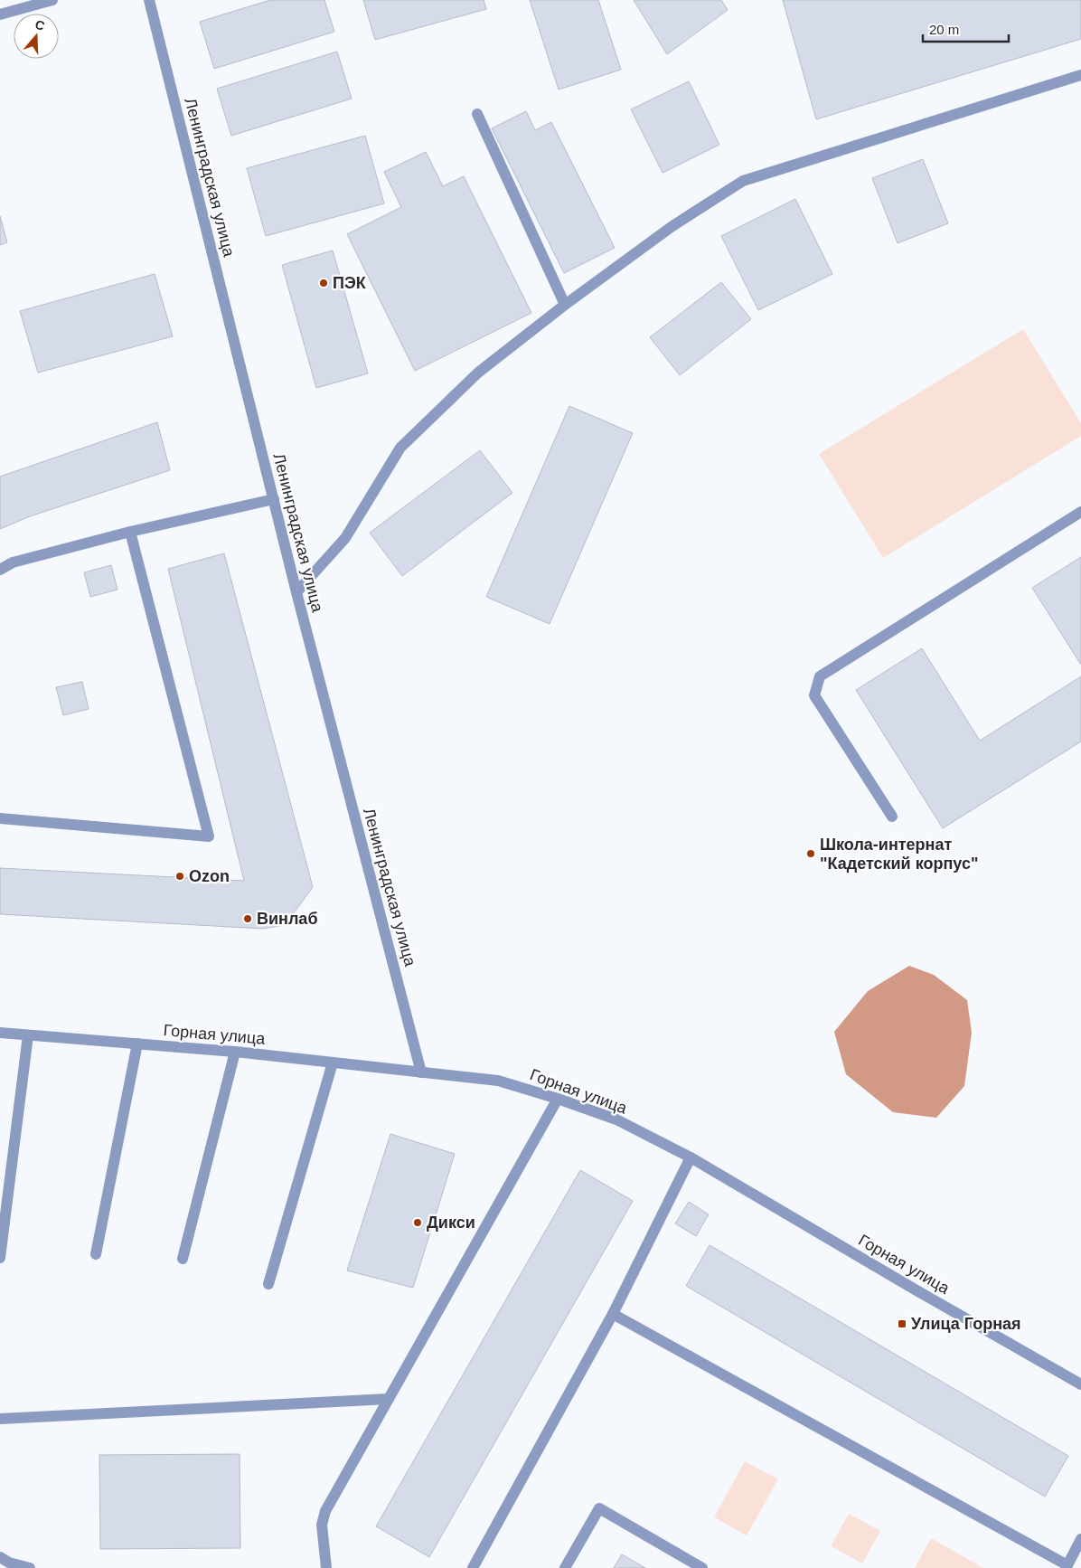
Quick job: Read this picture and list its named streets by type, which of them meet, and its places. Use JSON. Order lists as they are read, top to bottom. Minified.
{"streets":{"street":["Ленинградская улица","Горная улица"]},"crossings":[["Ленинградская улица","Горная улица"]],"places":{"other":["ПЭК","Школа-интернат \"Кадетский корпус\"","Ozon","Винлаб","Дикси"],"transit":["Улица Горная"]},"scale_bar":"20 m","north":"top"}
